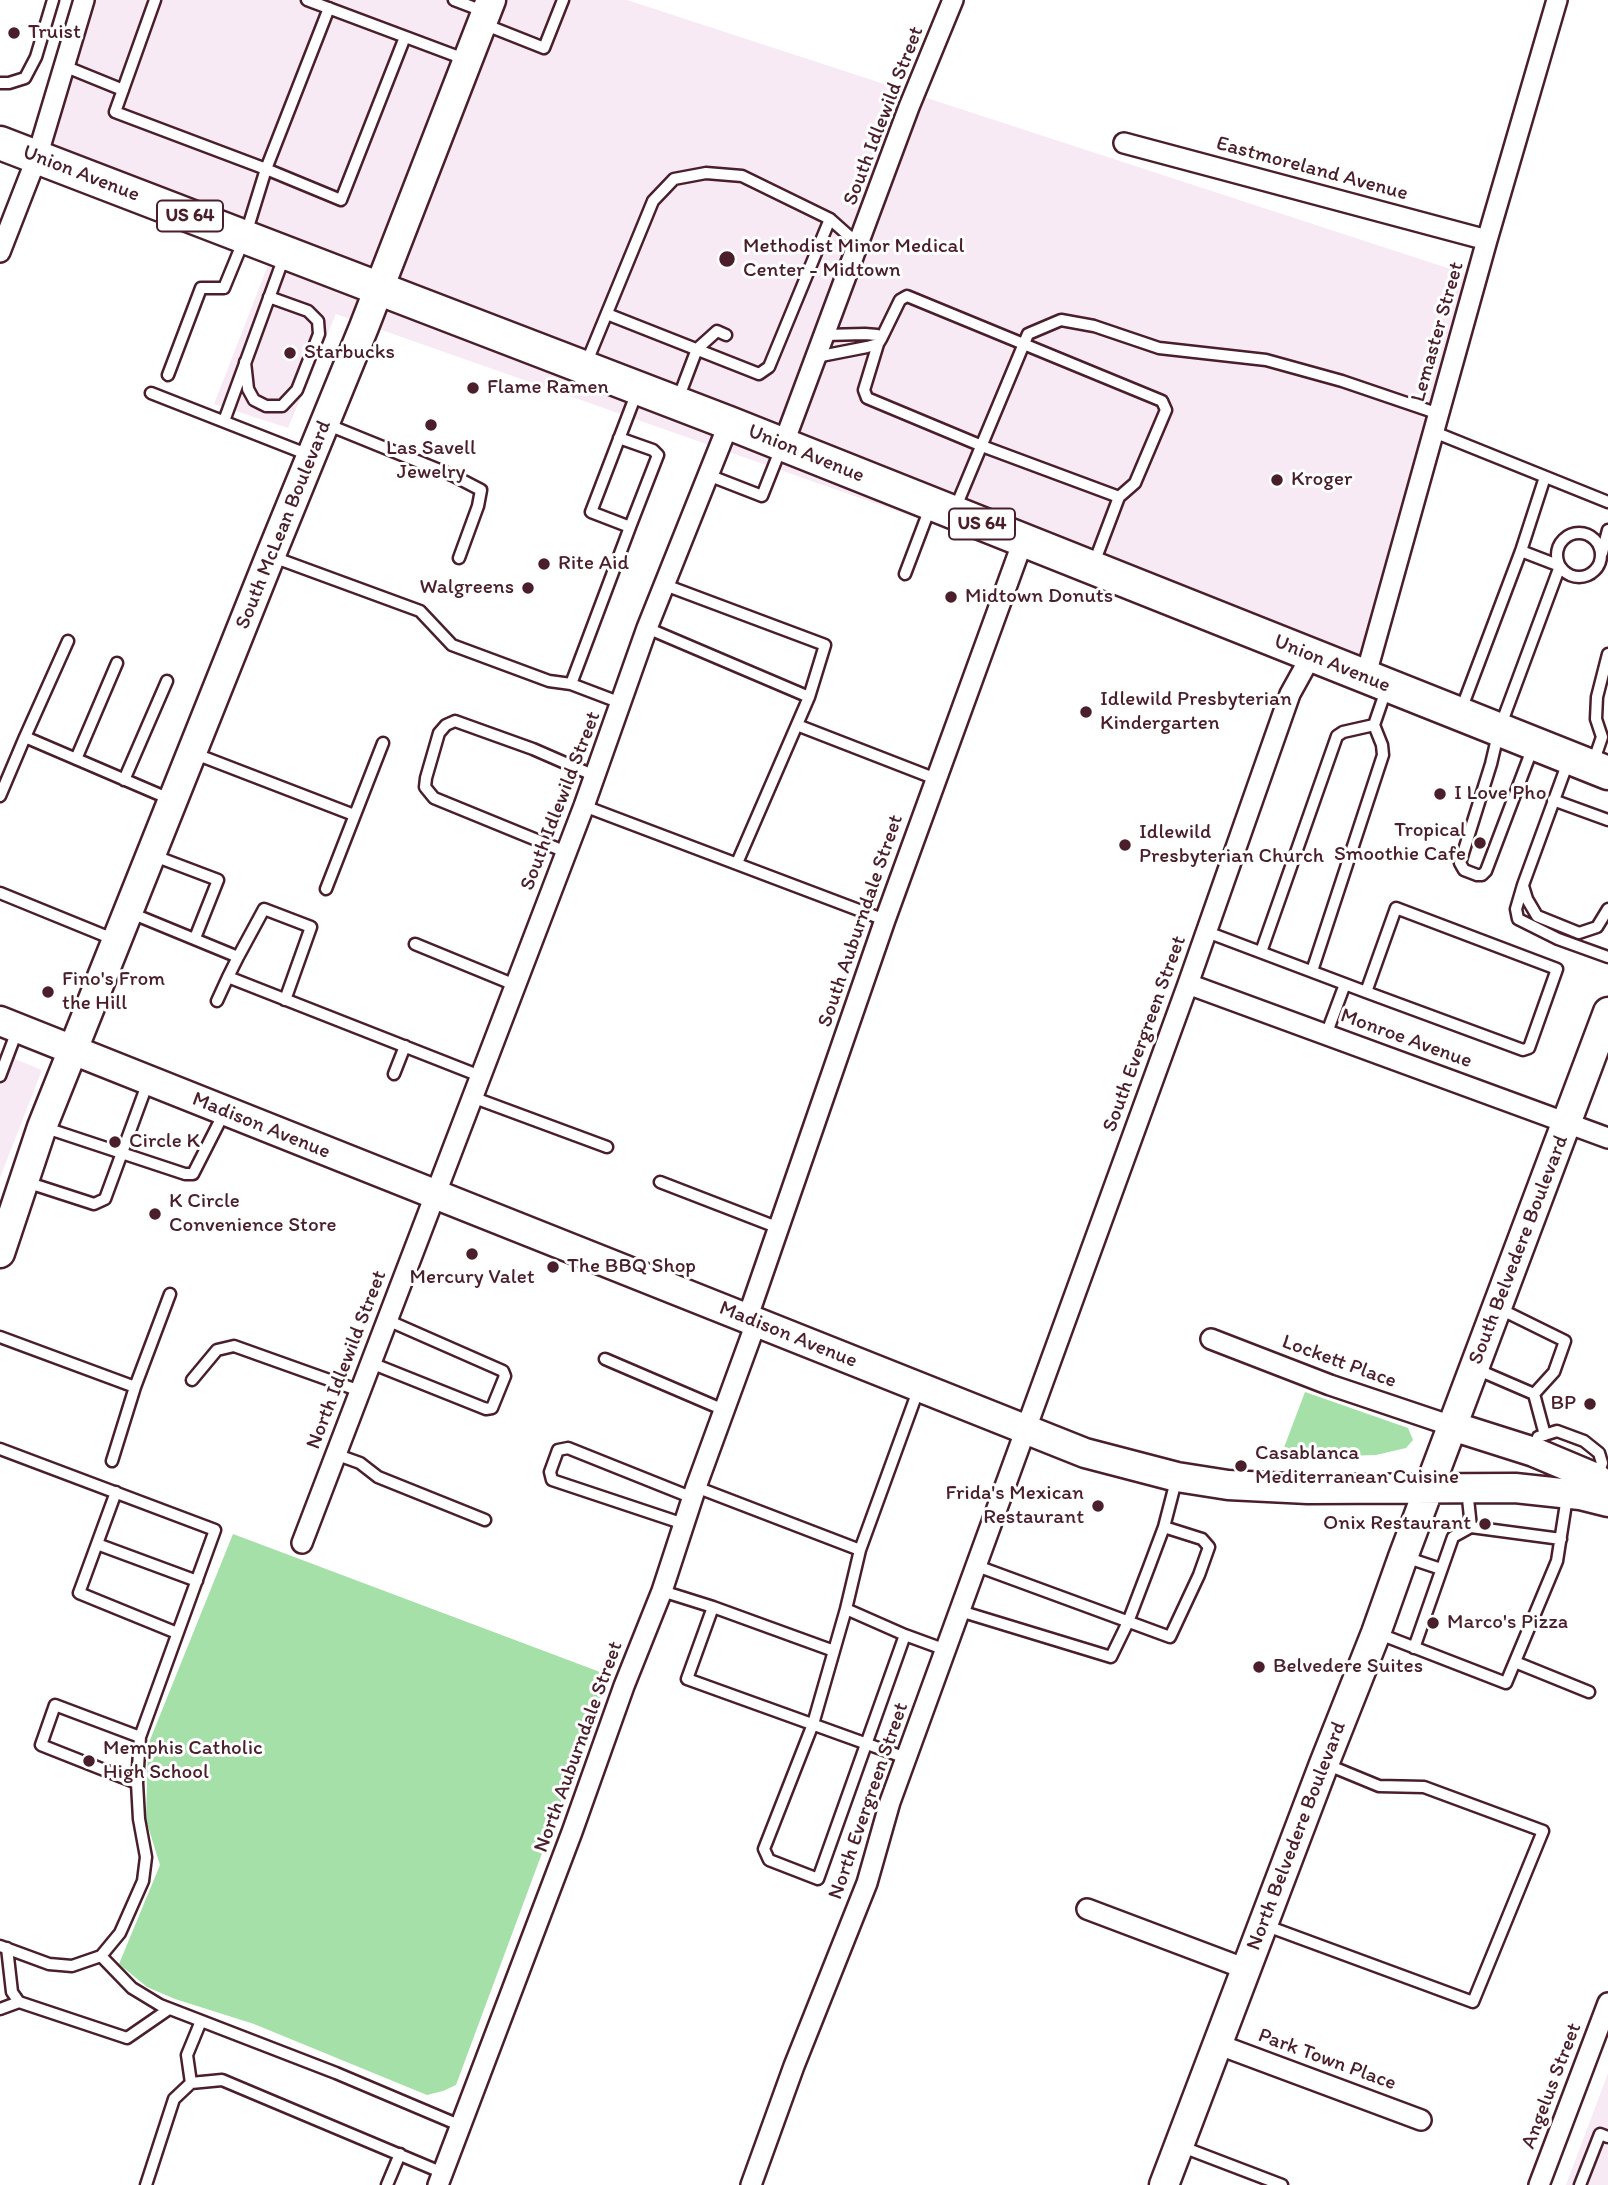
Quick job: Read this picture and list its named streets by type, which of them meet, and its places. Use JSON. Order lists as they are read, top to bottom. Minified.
{"streets":{"main road":["Union Avenue","US 64"],"street":["South Idlewild Street","Eastmoreland Avenue","Lemaster Street","South McLean Boulevard","South Auburndale Street","South Evergreen Street","Monroe Avenue","Madison Avenue","South Belvedere Boulevard","North Idlewild Street","Lockett Place","North Auburndale Street","North Evergreen Street","North Belvedere Boulevard","Park Town Place","Angelus Street"]},"crossings":[["South Idlewild Street","Union Avenue"],["South Idlewild Street","Madison Avenue"],["South Idlewild Street","North Idlewild Street"],["Eastmoreland Avenue","Lemaster Street"],["Union Avenue","Lemaster Street"],["Union Avenue","South McLean Boulevard"],["Union Avenue","South Auburndale Street"],["Union Avenue","South Evergreen Street"],["South McLean Boulevard","Madison Avenue"],["South Auburndale Street","Madison Avenue"],["South Auburndale Street","North Auburndale Street"],["South Evergreen Street","Monroe Avenue"],["South Evergreen Street","Madison Avenue"],["South Evergreen Street","North Evergreen Street"],["Monroe Avenue","South Belvedere Boulevard"],["Madison Avenue","South Belvedere Boulevard"],["Madison Avenue","North Idlewild Street"],["Madison Avenue","North Auburndale Street"],["Madison Avenue","North Evergreen Street"],["Madison Avenue","North Belvedere Boulevard"],["South Belvedere Boulevard","Lockett Place"],["South Belvedere Boulevard","North Belvedere Boulevard"],["North Belvedere Boulevard","Park Town Place"]],"places":["Truist","Methodist Minor Medical Center - Midtown","Starbucks","Flame Ramen","Las Savell Jewelry","Kroger","Rite Aid","Walgreens","Midtown Donuts","Idlewild Presbyterian Kindergarten","I Love Pho","Tropical Smoothie Cafe","Idlewild Presbyterian Church","Fino's From the Hill","Circle K","K Circle Convenience Store","Mercury Valet","The BBQ Shop","BP","Casablanca Mediterranean Cuisine","Frida's Mexican Restaurant","Onix Restaurant","Marco's Pizza","Belvedere Suites","Memphis Catholic High School"]}
